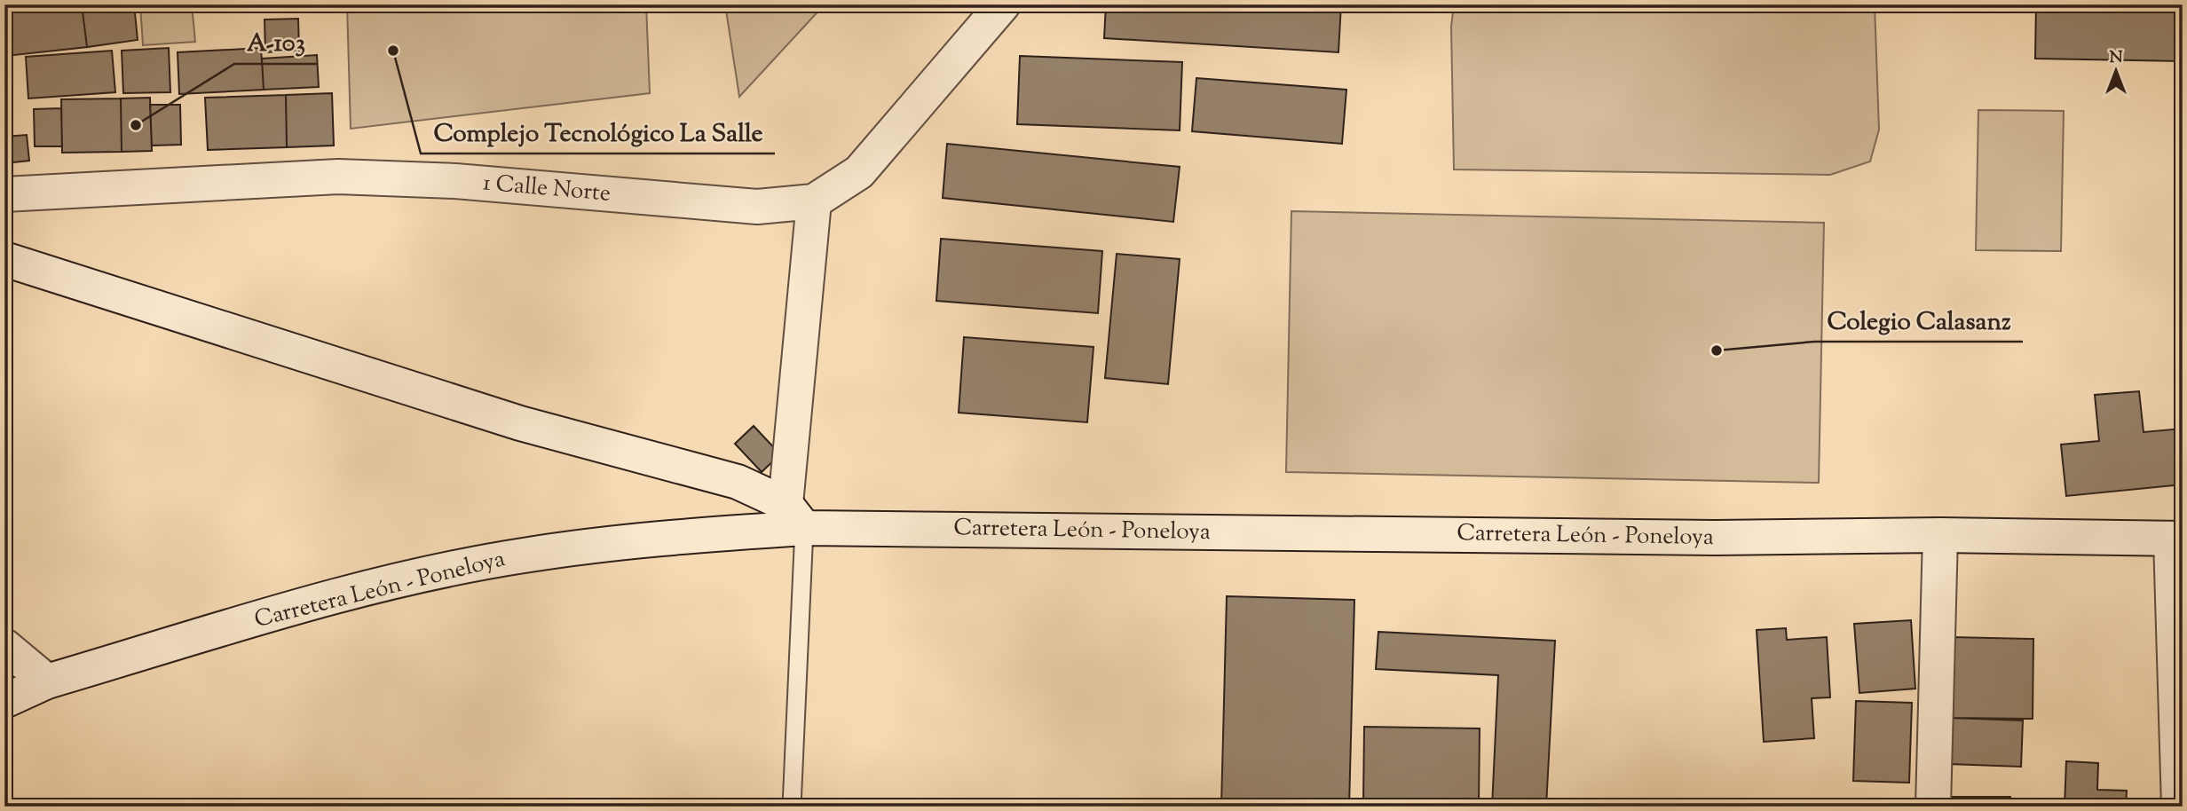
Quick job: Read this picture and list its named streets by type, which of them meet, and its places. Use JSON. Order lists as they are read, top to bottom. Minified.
{"streets":{"street":["1 Calle Norte","Carretera León - Poneloya"]},"places":["Complejo Tecnológico La Salle","A-103","Colegio Calasanz"],"north":"top"}
